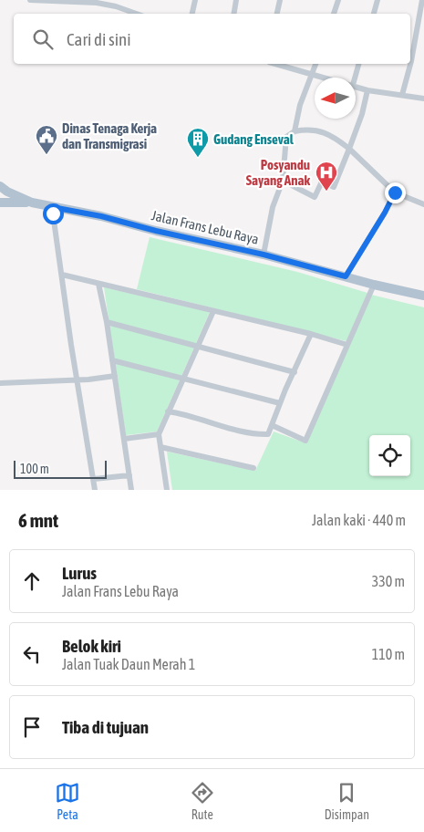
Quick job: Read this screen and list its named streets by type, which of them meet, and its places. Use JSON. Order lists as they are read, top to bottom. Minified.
{"streets":{"main road":["Jalan Frans Lebu Raya"]},"places":{"public building":["Dinas Tenaga Kerja dan Transmigrasi"],"building":["Gudang Enseval"],"hospital":["Posyandu Sayang Anak"]},"scale_bar":"100 m","north":"left","page":{"search":"Cari di sini","scale":"100 m","heading":["6 mnt","Jalan kaki · 440 m"],"list":[["Lurus","Jalan Frans Lebu Raya","330 m"],["Belok kiri","Jalan Tuak Daun Merah 1","110 m"],"Tiba di tujuan"],"nav":["Peta","Rute","Disimpan"]}}
